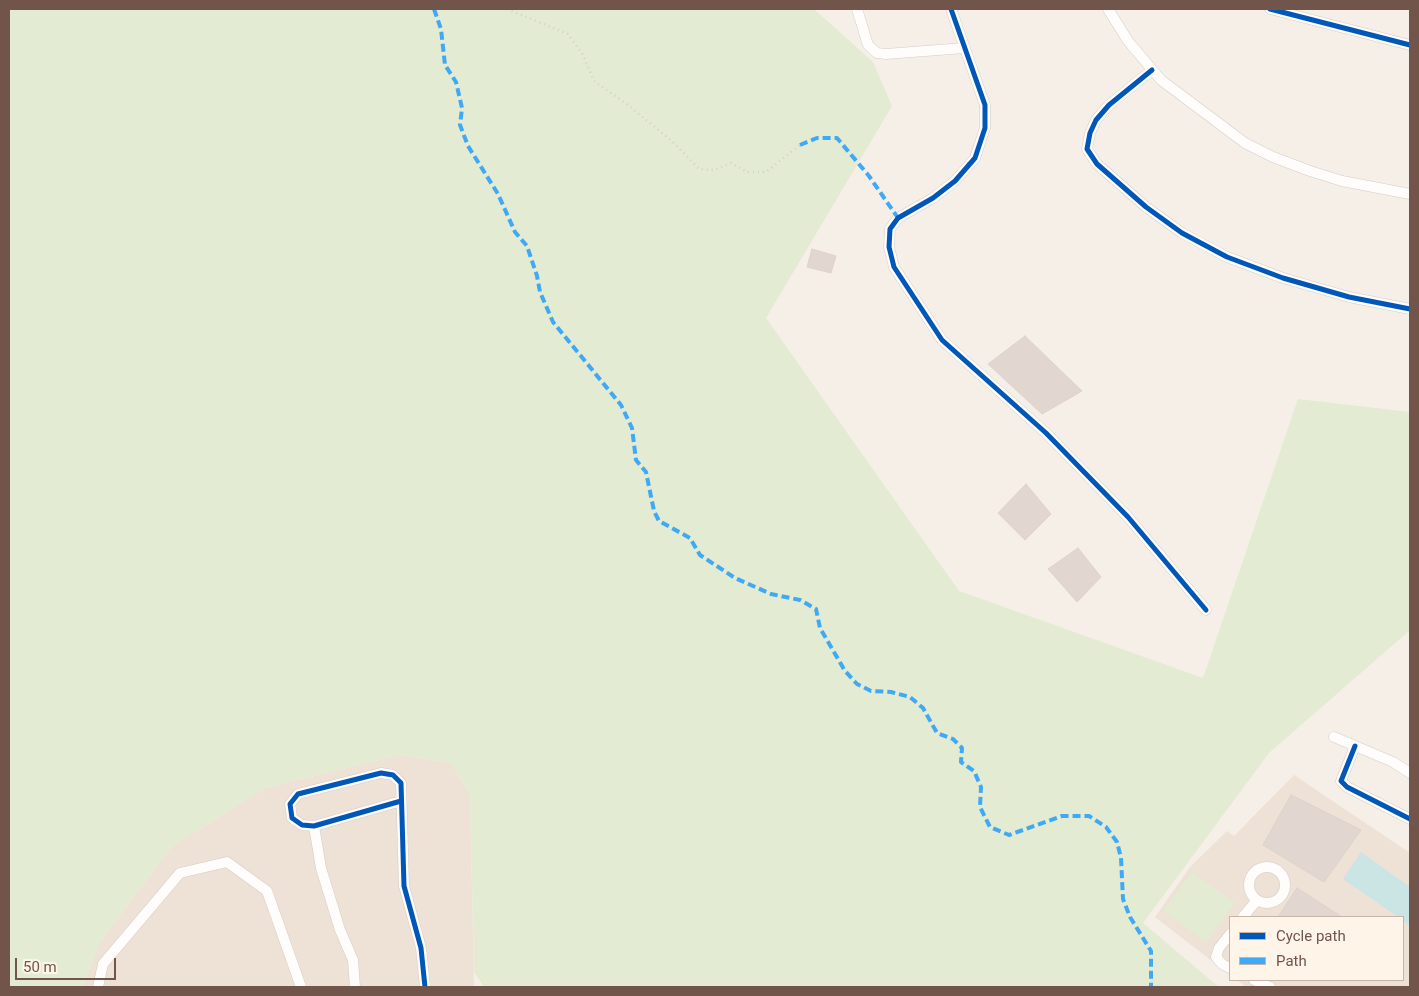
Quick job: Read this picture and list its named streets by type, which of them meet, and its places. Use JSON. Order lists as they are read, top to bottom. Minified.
{"legend":["Cycle path","Path"],"scale_bar":"50 m"}
